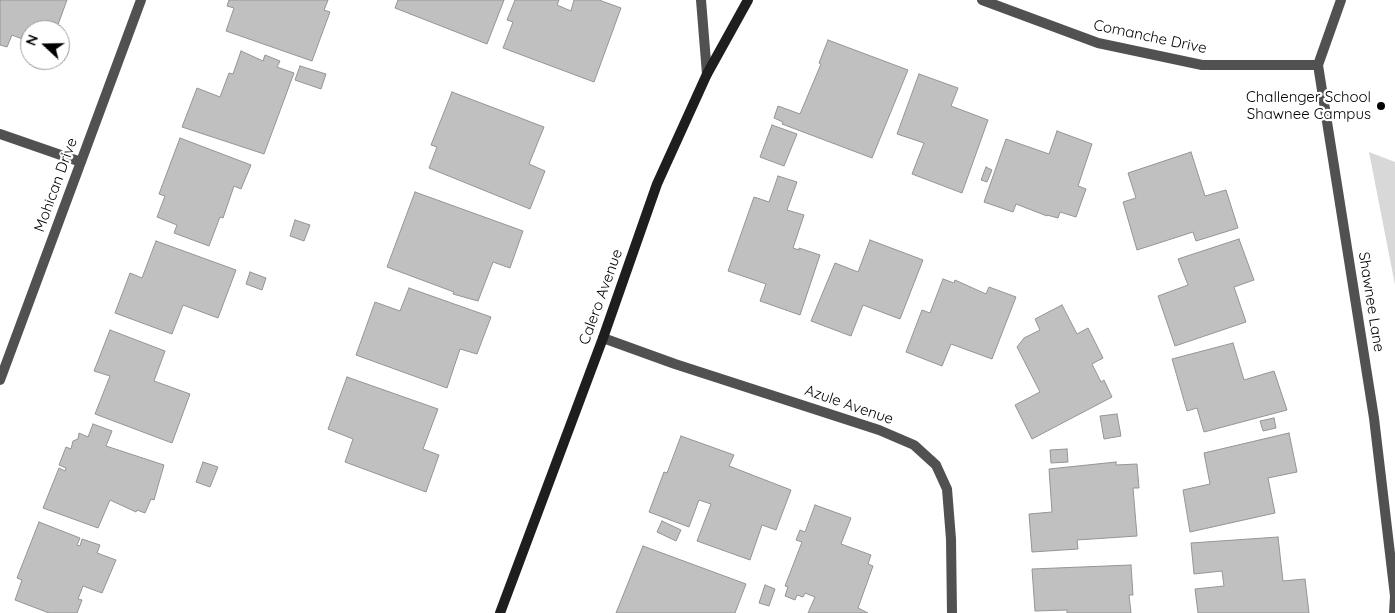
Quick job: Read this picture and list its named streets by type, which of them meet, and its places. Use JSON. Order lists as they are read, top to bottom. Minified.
{"streets":{"street":["Comanche Drive","Mohican Drive","Calero Avenue","Shawnee Lane","Azule Avenue"]},"crossings":[["Comanche Drive","Shawnee Lane"],["Calero Avenue","Azule Avenue"]],"places":["Challenger School Shawnee Campus"],"north":"left"}
